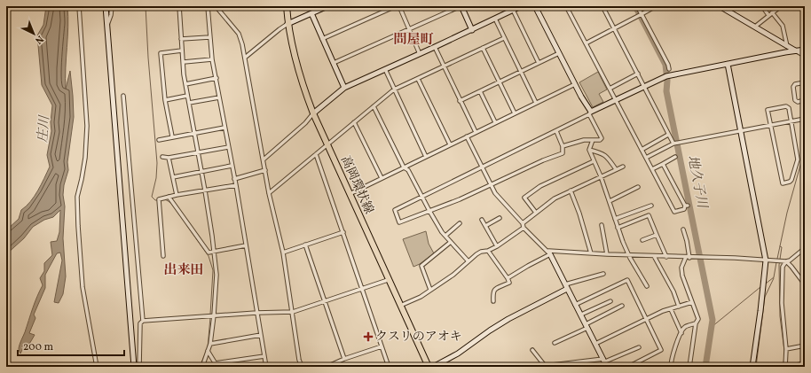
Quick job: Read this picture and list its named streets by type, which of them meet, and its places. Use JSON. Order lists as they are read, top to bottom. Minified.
{"streets":{"main road":["高岡環状線"]},"districts":["問屋町","出来田"],"water":["庄川","地久子川"],"places":{"health":["クスリのアオキ"]},"scale_bar":"200 m","north":"bottom right"}
